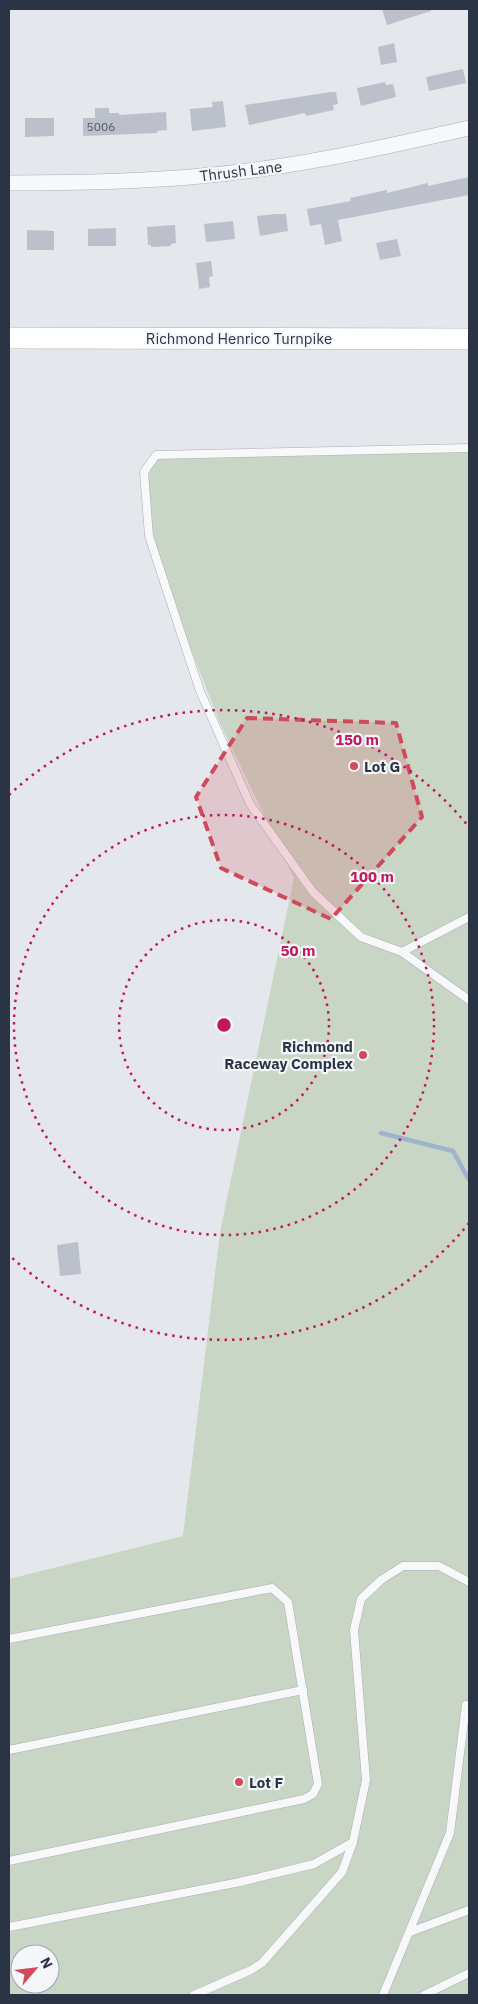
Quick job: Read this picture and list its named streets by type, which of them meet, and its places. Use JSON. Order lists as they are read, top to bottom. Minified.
{"streets":{"main road":["Richmond Henrico Turnpike"],"street":["Thrush Lane"]},"places":["Lot G","Richmond Raceway Complex","Lot F"],"house_numbers":["5006"],"north":"top right","rings":["150 m","100 m","50 m"]}
